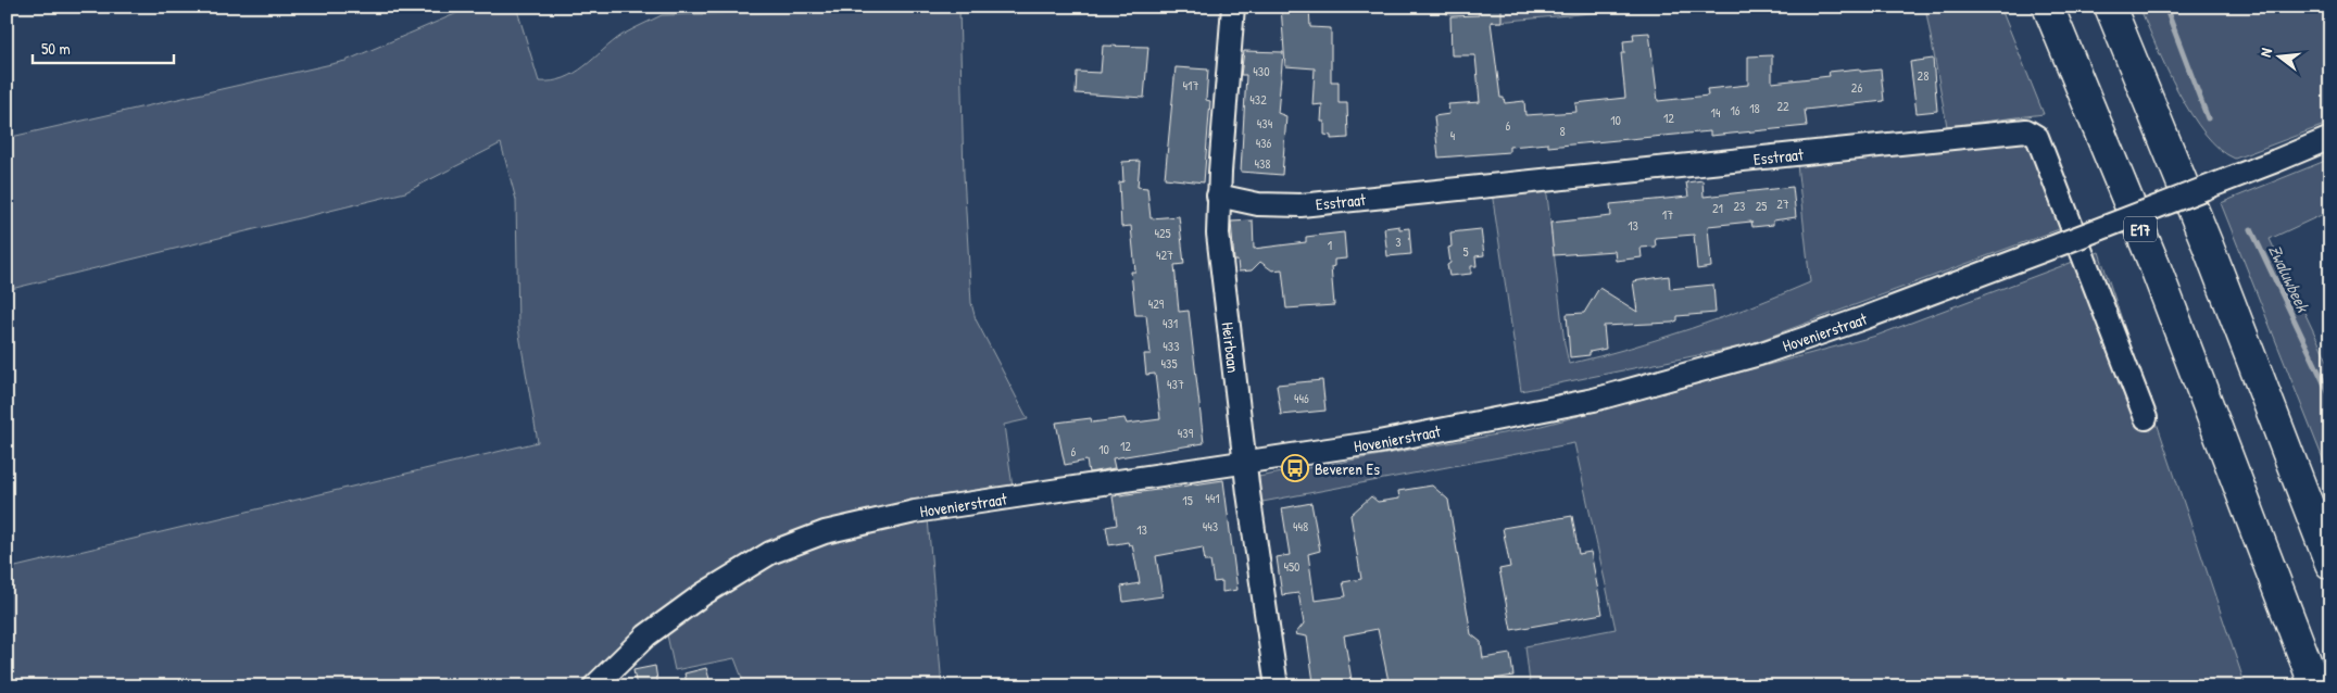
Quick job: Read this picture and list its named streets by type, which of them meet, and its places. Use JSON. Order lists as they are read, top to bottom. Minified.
{"streets":{"highway":["E17"],"street":["Esstraat","Hovenierstraat","Heirbaan"]},"crossings":[["Esstraat","Heirbaan"],["Hovenierstraat","Heirbaan"]],"water":["Zwaluwbeek"],"places":{"bus stop":["Beveren Es"]},"house_numbers":["430","28","417","26","432","22","18","16","14","12","10","434","6","8","4","436","438","27","23","25","21","17","13","425","3","1","5","427","429","431","433","435","437","446","439","12","10","6","441","15","443","448","13","450"],"scale_bar":"50 m","north":"left"}
